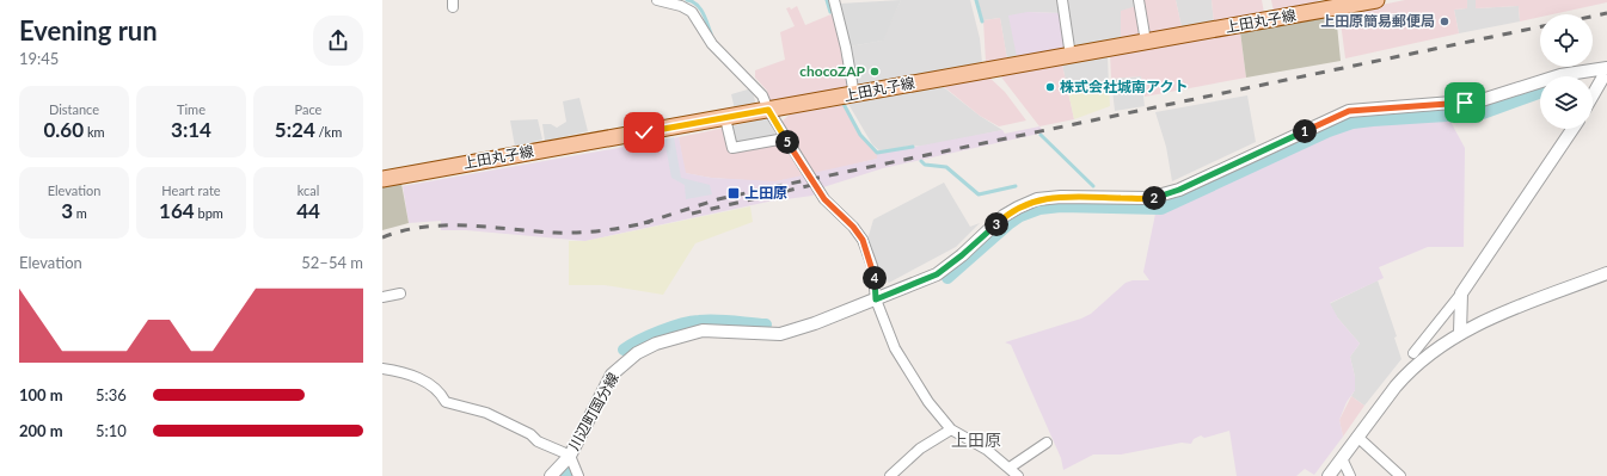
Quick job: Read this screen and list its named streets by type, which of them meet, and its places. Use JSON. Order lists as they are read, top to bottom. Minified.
{"streets":{"main road":["上田丸子線"],"street":["川辺町国分線"]},"districts":["上田原"],"places":{"other":["上田原簡易郵便局","chocoZAP","株式会社城南アクト"],"transit":["上田原"]},"page":{"heading":["Evening run","19:45"],"stats":[["Distance","0.60 km"],["Time","3:14"],["Pace","5:24 /km"],["Elevation","3 m"],["Heart rate","164 bpm"],["kcal","44"]],"pins":["1","5","2","3","4"],"chart":["Elevation","52–54 m"],"list":[{"name":"100 m","note":"5:36"},{"name":"200 m","note":"5:10"}]}}
